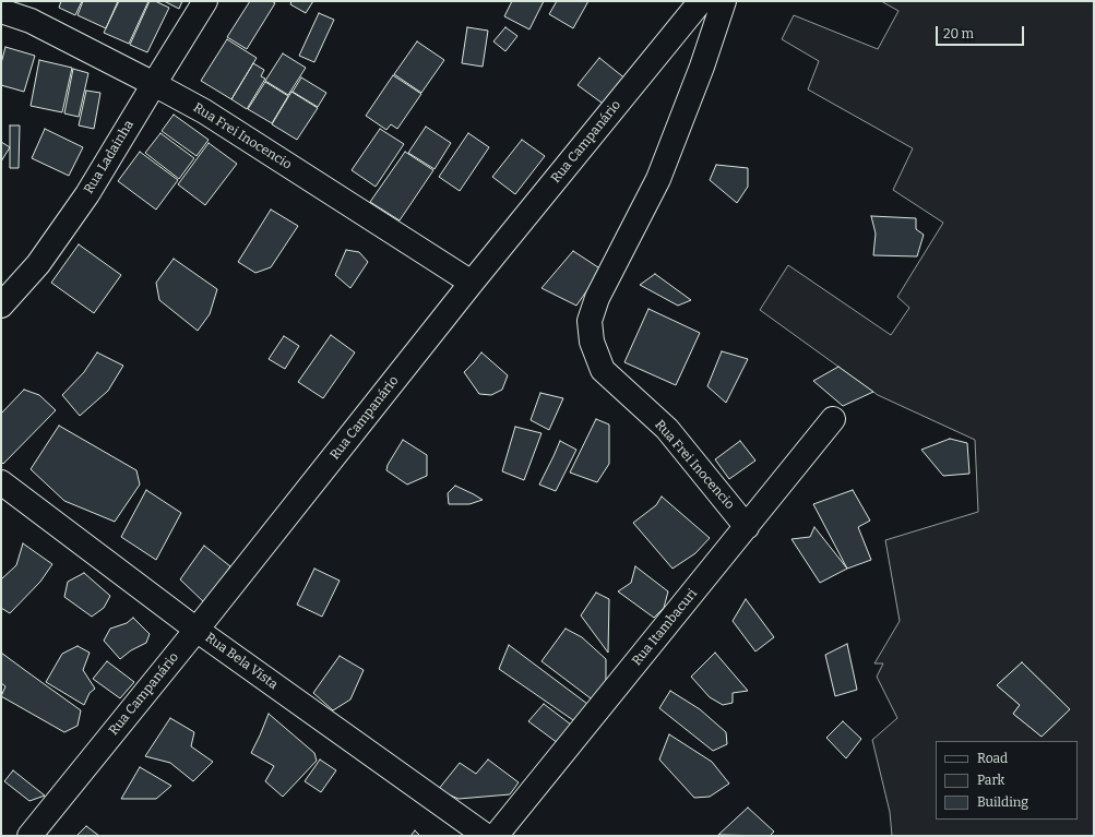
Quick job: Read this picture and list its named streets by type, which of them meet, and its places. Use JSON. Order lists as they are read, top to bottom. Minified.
{"streets":{"street":["Rua Frei Inocencio","Rua Campanário","Rua Ladainha","Rua Itambacuri","Rua Bela Vista"]},"crossings":[["Rua Frei Inocencio","Rua Campanário"],["Rua Frei Inocencio","Rua Ladainha"],["Rua Frei Inocencio","Rua Itambacuri"],["Rua Campanário","Rua Bela Vista"]],"legend":["Road","Park","Building"],"scale_bar":"20 m"}
